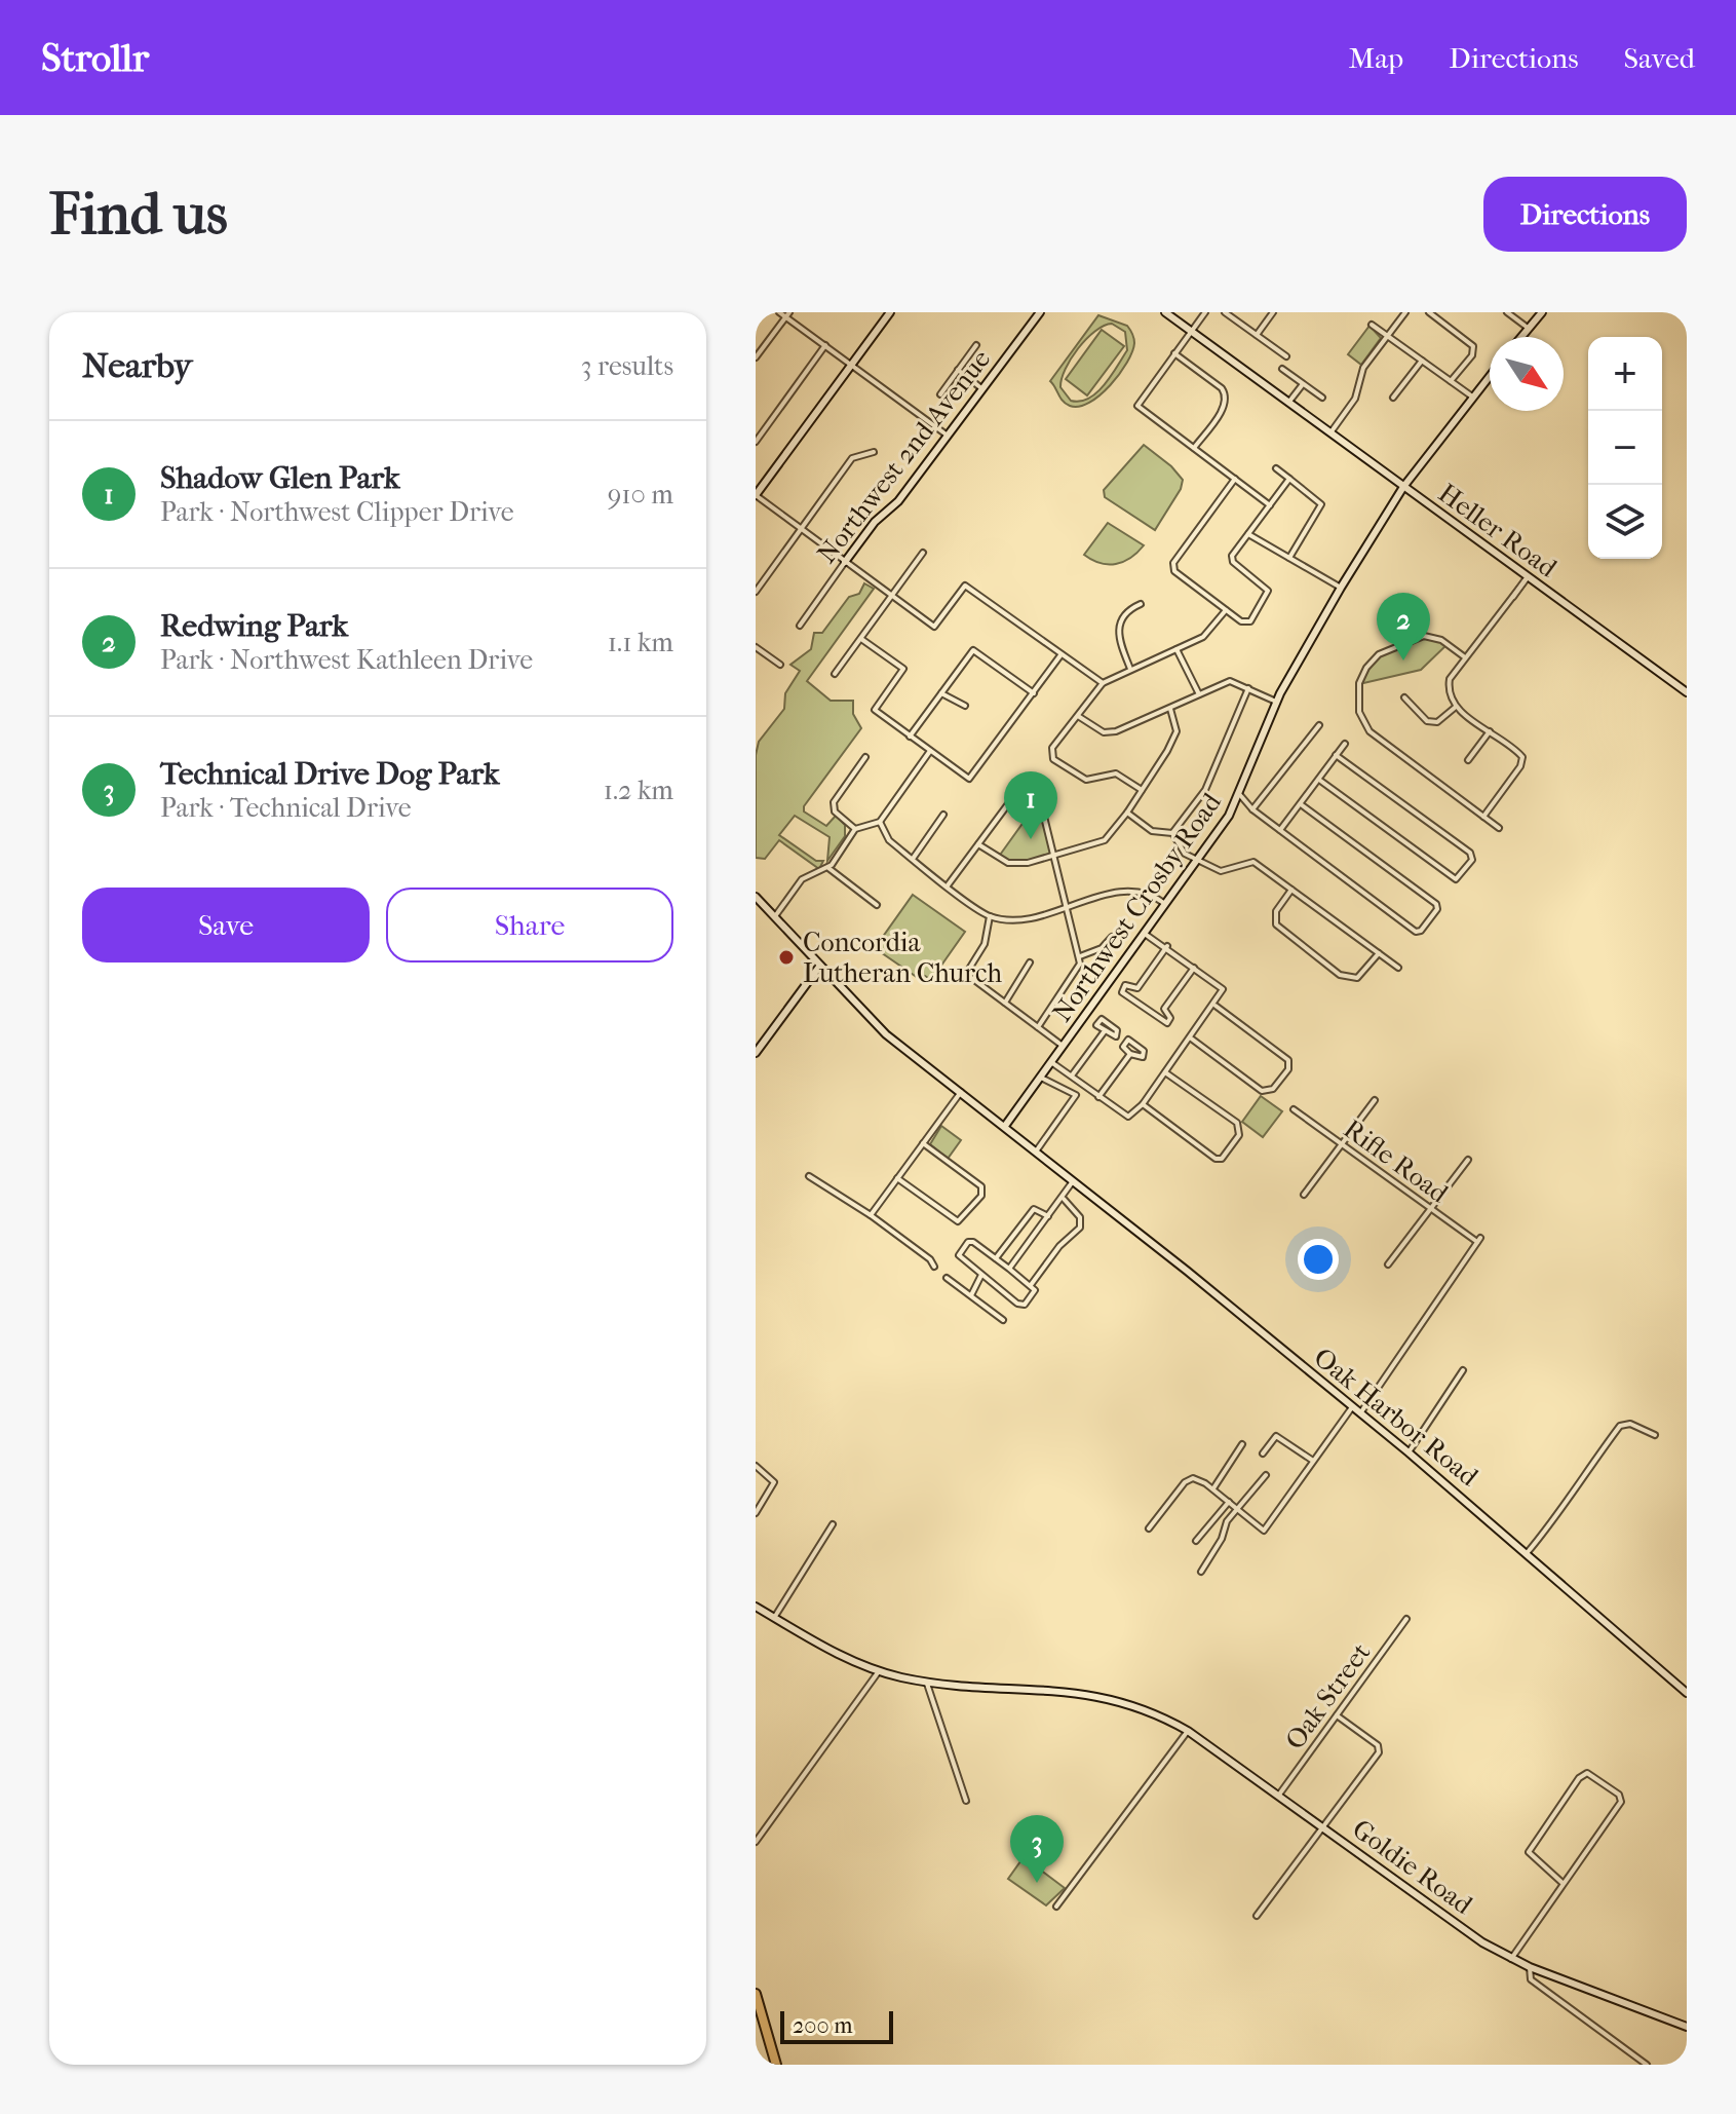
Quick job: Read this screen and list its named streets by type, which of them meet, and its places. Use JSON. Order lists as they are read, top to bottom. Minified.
{"streets":{"street":["Northwest 2nd Avenue","Heller Road","Northwest Crosby Road","Rifle Road","Oak Harbor Road","Oak Street","Goldie Road"]},"crossings":[["Heller Road","Northwest Crosby Road"],["Northwest Crosby Road","Oak Harbor Road"],["Rifle Road","Oak Harbor Road"],["Oak Street","Goldie Road"]],"places":["Concordia Lutheran Church"],"scale_bar":"200 m","north":"bottom right","page":{"header":"Strollr","nav":["Map","Directions","Saved"],"buttons":["Directions",["Save","Share"]],"title":"Find us","heading":["Nearby","3 results"],"map_buttons":["+","−"],"list":[{"mark":"1","name":"Shadow Glen Park","note":"Park · Northwest Clipper Drive","value":"910 m"},{"mark":"2","name":"Redwing Park","note":"Park · Northwest Kathleen Drive","value":"1.1 km"},{"mark":"3","name":"Technical Drive Dog Park","note":"Park · Technical Drive","value":"1.2 km"}],"pins":["2","1","3"],"scale":"200 m"}}
